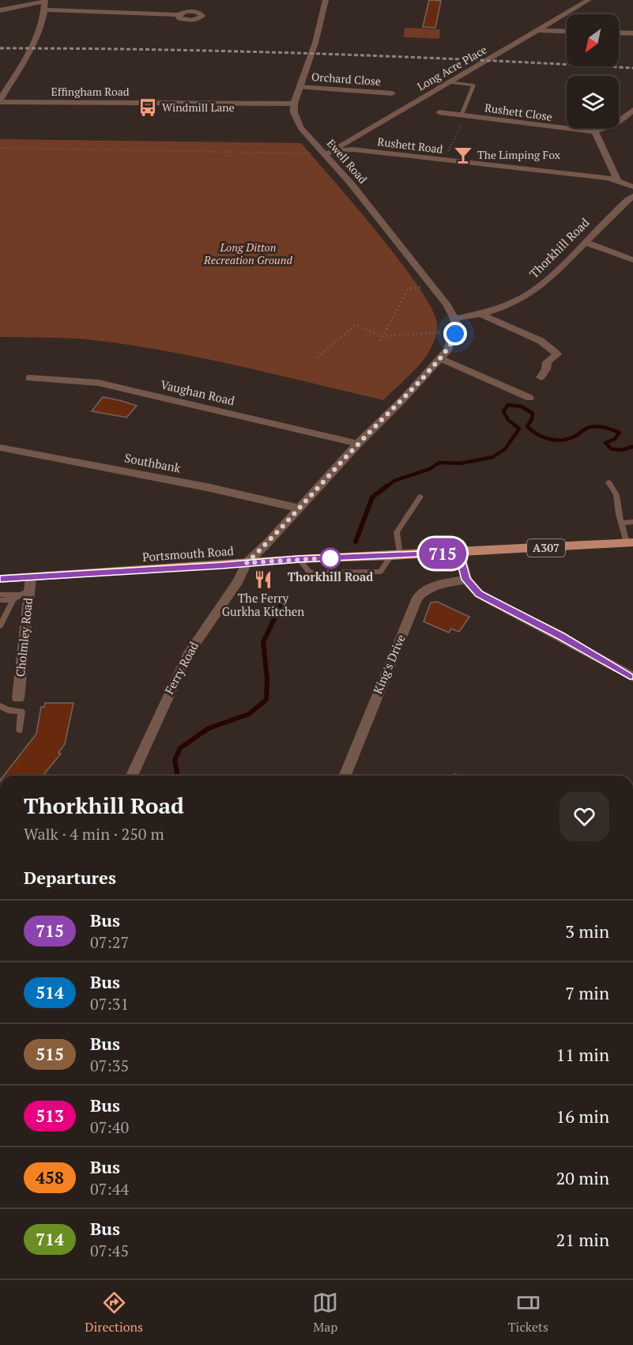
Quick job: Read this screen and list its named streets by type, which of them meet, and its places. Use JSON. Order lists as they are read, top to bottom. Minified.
{"streets":{"main road":["A307","Portsmouth Road"],"street":["Long Acre Place","Orchard Close","Effingham Road","Rushett Close","Rushett Road","Ewell Road","Thorkhill Road","Vaughan Road","Southbank","Cholmley Road","King's Drive","Ferry Road"]},"crossings":[["Long Acre Place","Rushett Road"],["Long Acre Place","Ewell Road"],["Effingham Road","Ewell Road"],["Rushett Road","Ewell Road"],["Ewell Road","Thorkhill Road"],["Portsmouth Road","Cholmley Road"],["Portsmouth Road","Ferry Road"]],"parks":["Long Ditton Recreation Ground"],"places":{"bus stop":["Windmill Lane"],"bar":["The Limping Fox"],"other":["Thorkhill Road"],"restaurant":["The Ferry Gurkha Kitchen"]},"lines":["bus line 715"],"north":"bottom left","page":{"on_map":"715","heading":[["Thorkhill Road","Walk · 4 min · 250 m"],"Departures"],"list":[{"mark":"715","name":"Bus","note":"07:27","value":"3 min"},{"mark":"514","name":"Bus","note":"07:31","value":"7 min"},{"mark":"515","name":"Bus","note":"07:35","value":"11 min"},{"mark":"513","name":"Bus","note":"07:40","value":"16 min"},{"mark":"458","name":"Bus","note":"07:44","value":"20 min"},{"mark":"714","name":"Bus","note":"07:45","value":"21 min"}],"tabs":["Directions","Map","Tickets"]}}
